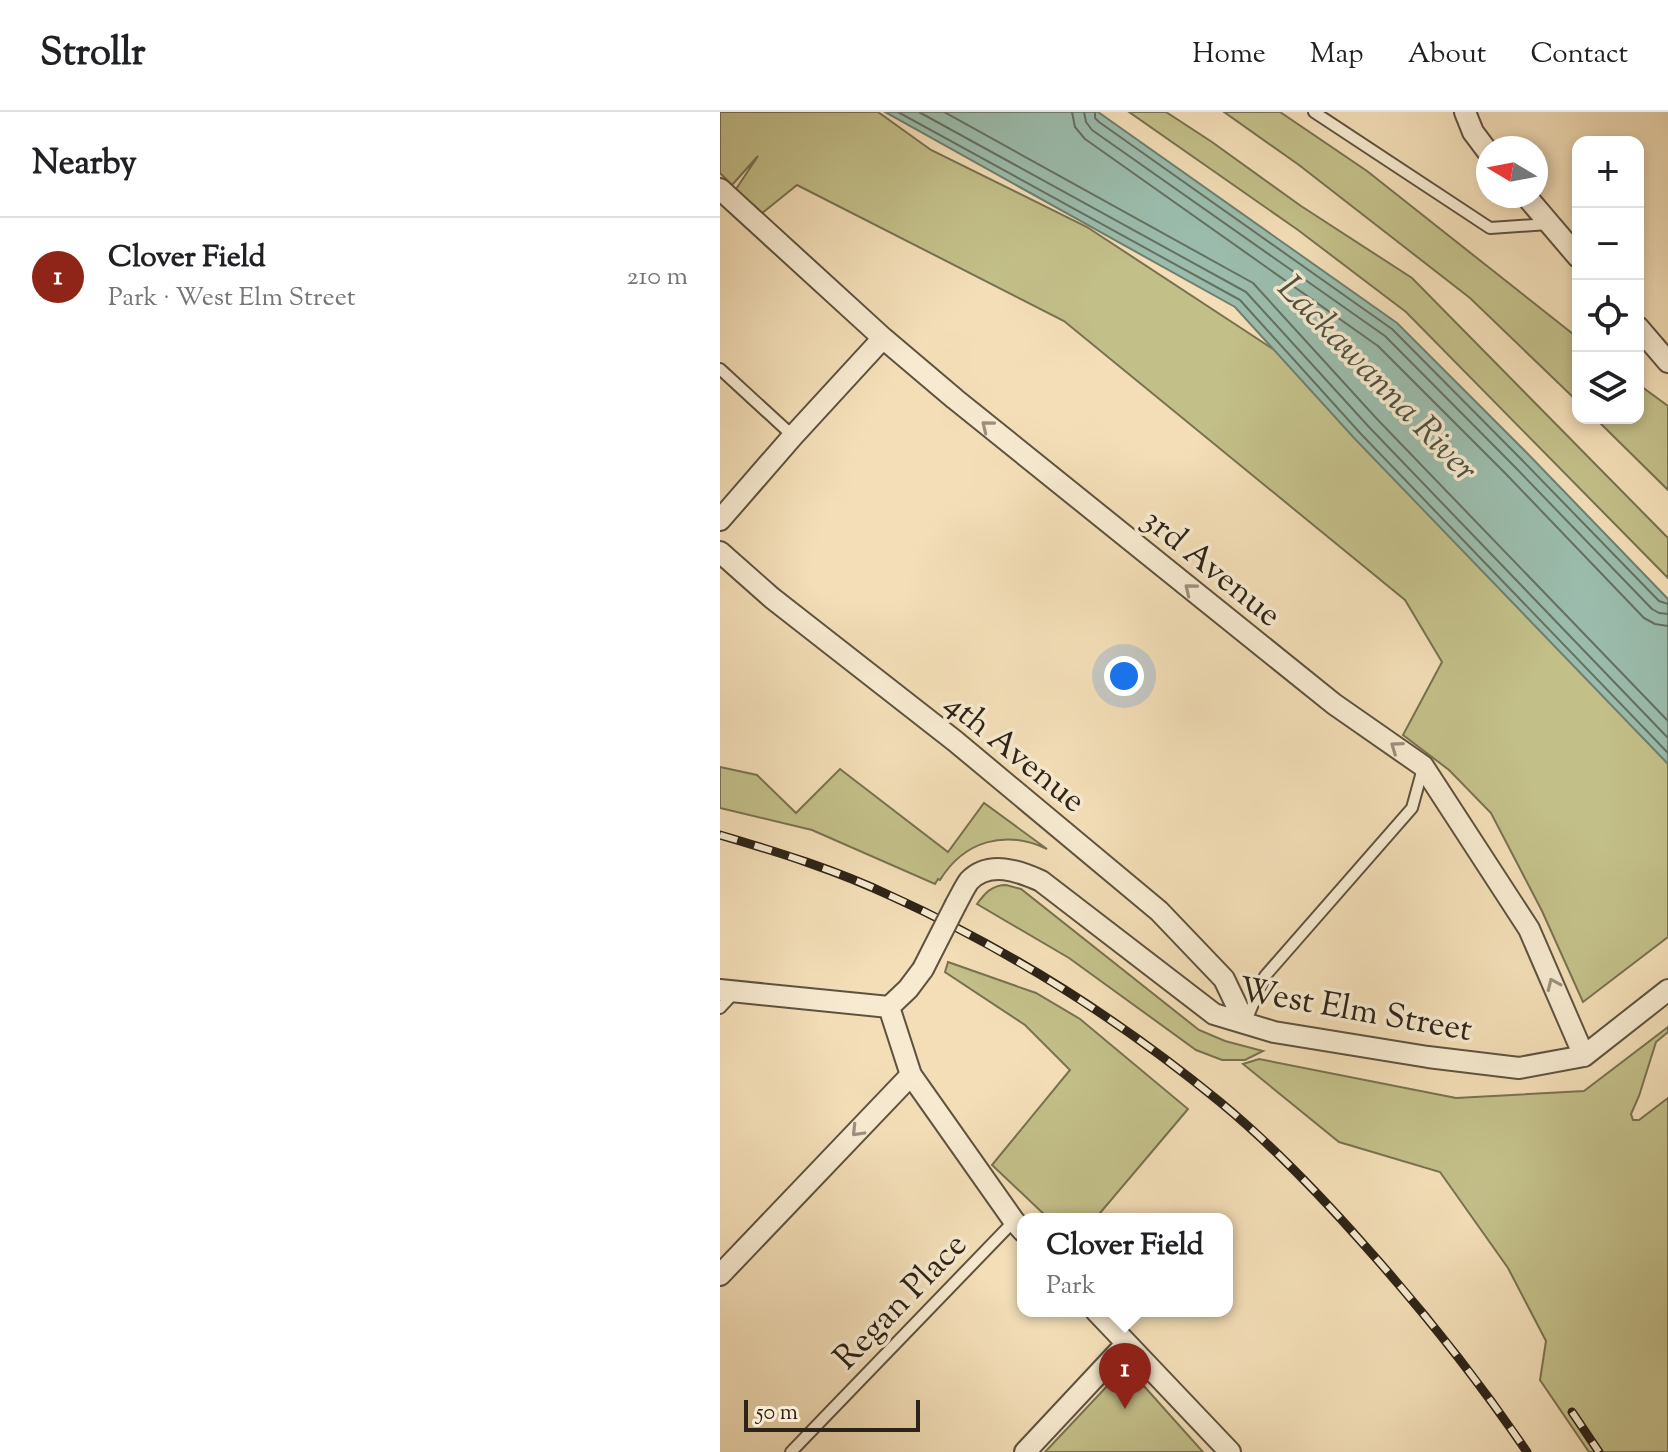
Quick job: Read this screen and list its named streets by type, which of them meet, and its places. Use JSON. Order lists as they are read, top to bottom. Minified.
{"streets":{"street":["3rd Avenue","4th Avenue","West Elm Street"],"lane":["Regan Place"]},"crossings":[["3rd Avenue","West Elm Street"],["4th Avenue","West Elm Street"]],"one_way":["3rd Avenue"],"water":["Lackawanna River"],"scale_bar":"50 m","north":"left","page":{"header":"Strollr","nav":["Home","Map","About","Contact"],"heading":"Nearby","map_buttons":["+","−"],"list":[{"mark":"1","name":"Clover Field","note":"Park · West Elm Street","value":"210 m"}],"popup":["Clover Field","Park"],"pins":"1","scale":"50 m"}}
